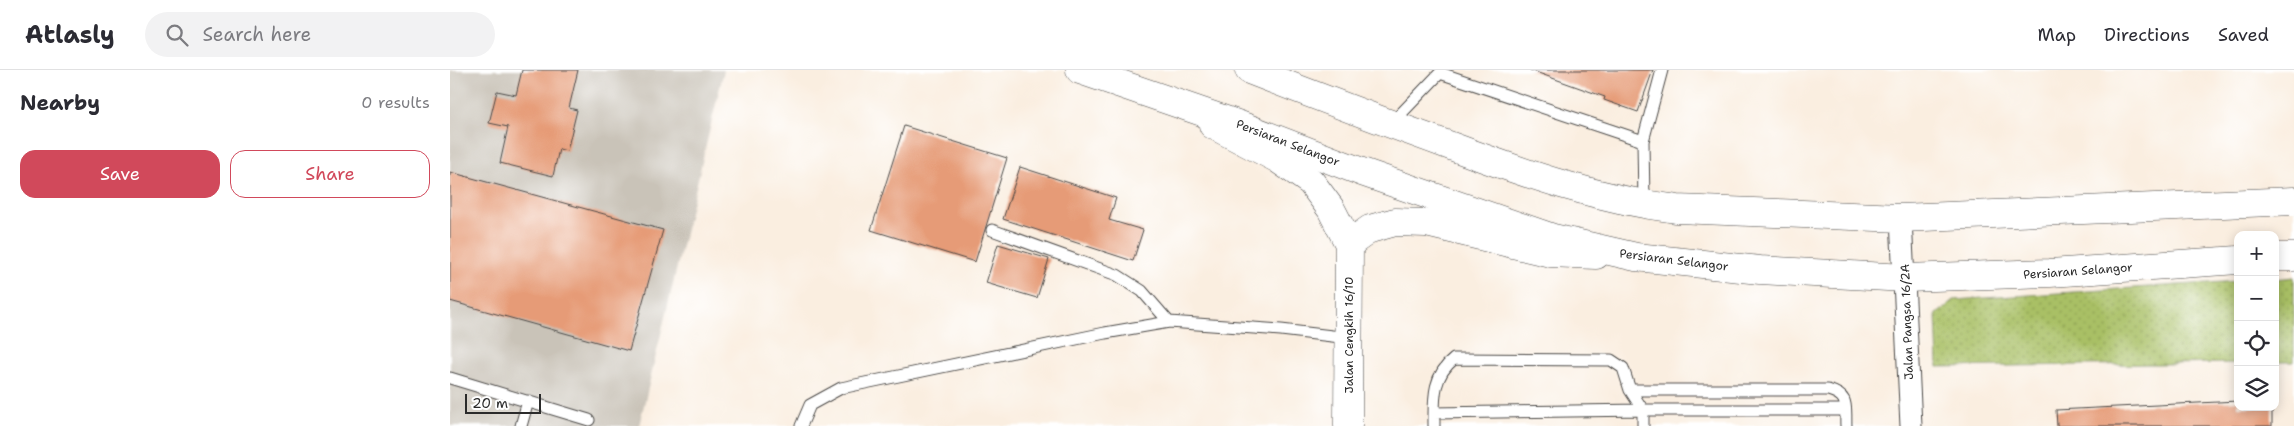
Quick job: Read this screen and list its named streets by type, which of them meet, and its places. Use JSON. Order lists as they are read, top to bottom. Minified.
{"streets":{"main road":["Persiaran Selangor","Jalan Cengkih 16/10"],"street":["Jalan Pangsa 16/2A"]},"crossings":[["Persiaran Selangor","Jalan Pangsa 16/2A"]],"scale_bar":"20 m","page":{"header":"Atlasly","search":"Search here","nav":["Map","Directions","Saved"],"heading":["Nearby","0 results"],"buttons":["Save","Share"],"map_buttons":["+","−"],"scale":"20 m"}}
